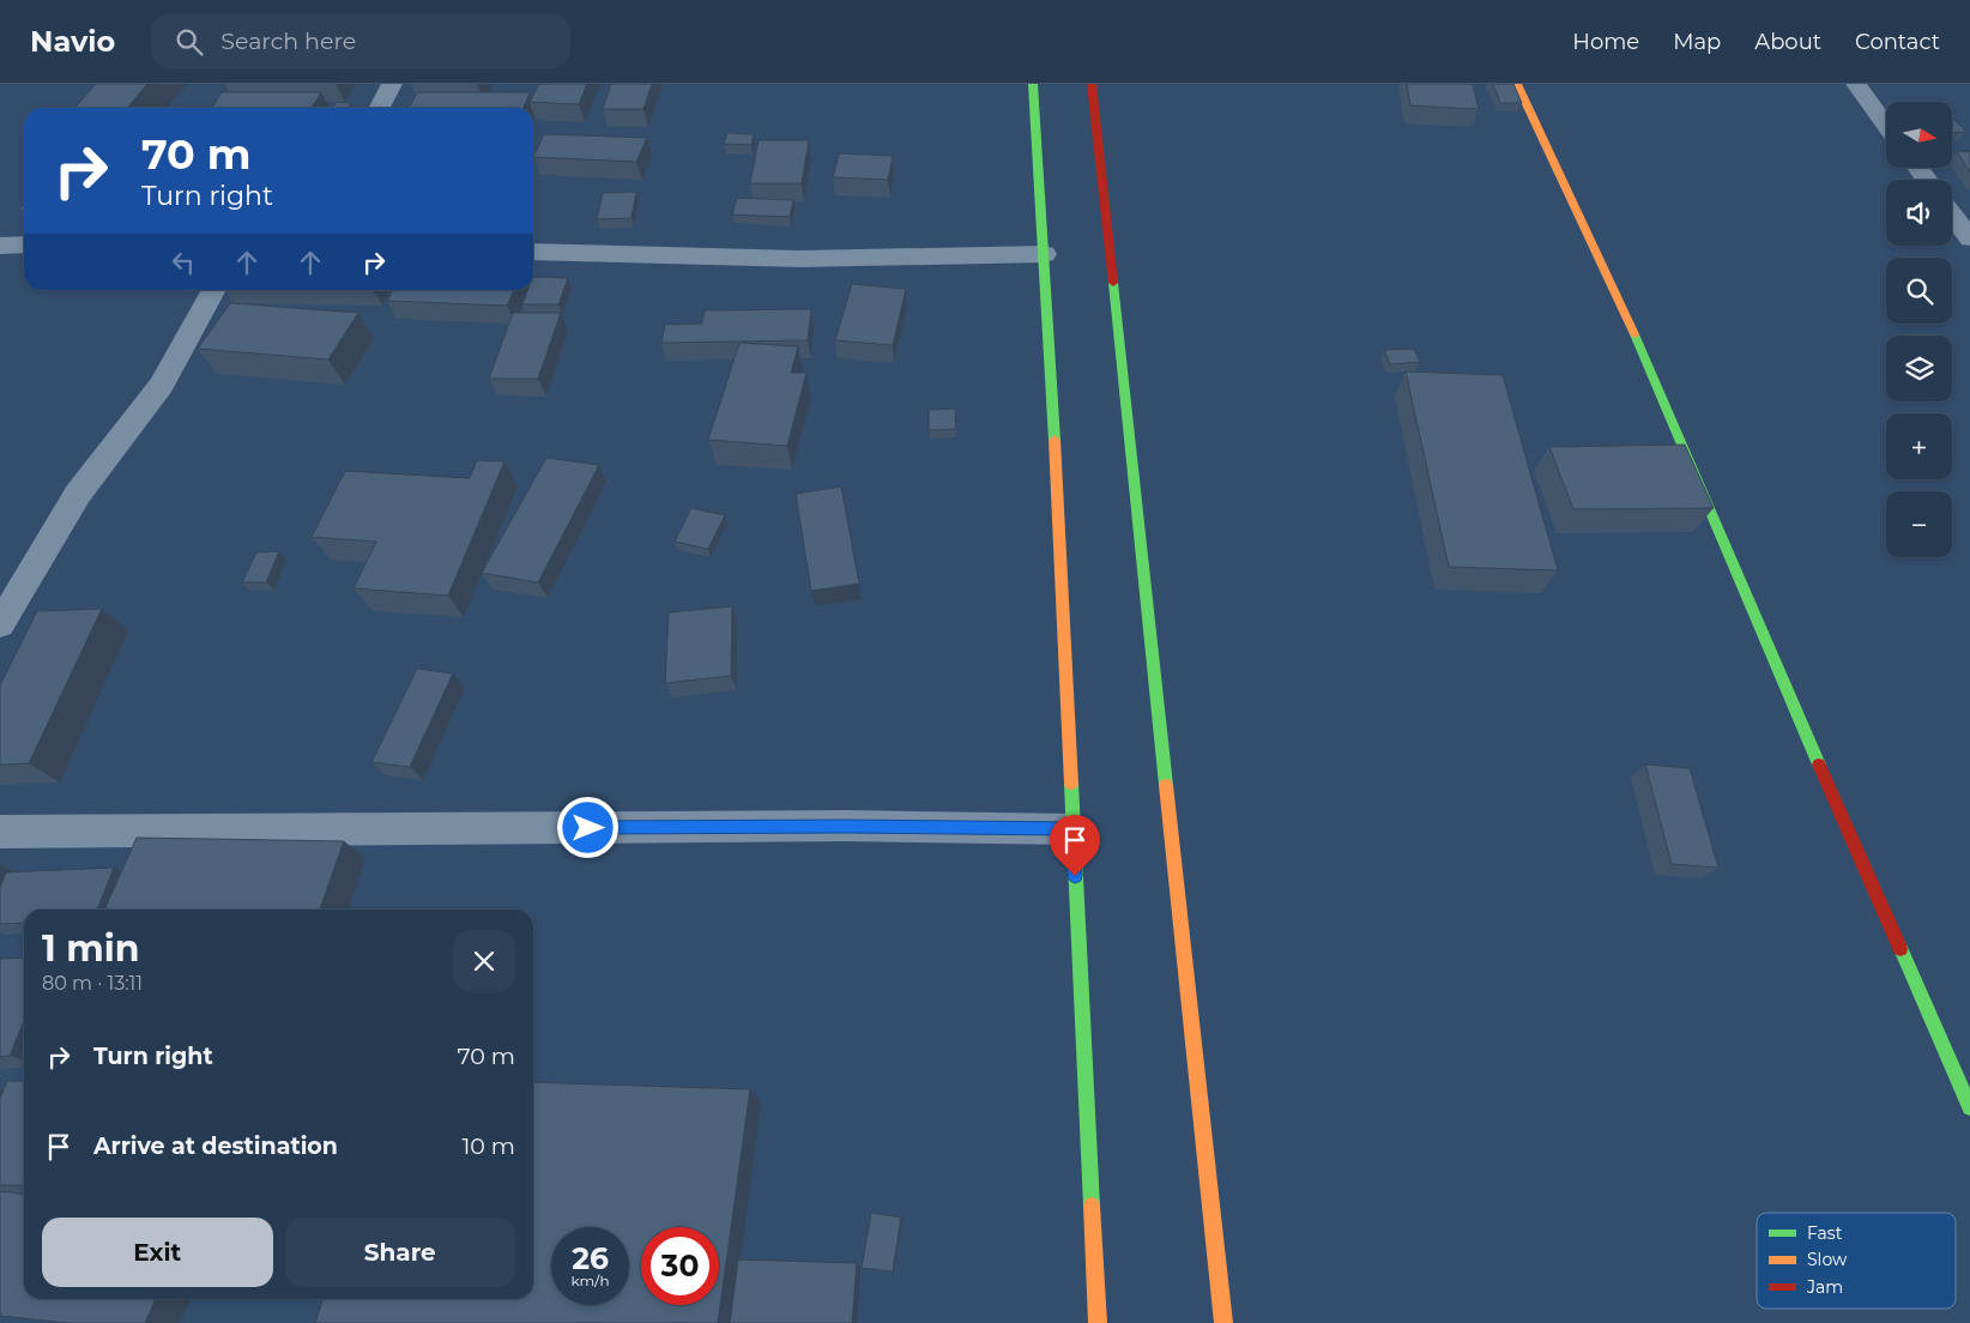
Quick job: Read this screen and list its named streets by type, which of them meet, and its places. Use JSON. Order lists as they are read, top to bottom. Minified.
{"legend":["Fast","Slow","Jam"],"north":"right","page":{"header":"Navio","search":"Search here","nav":["Home","Map","About","Contact"],"map_buttons":["+","−"],"turn":["70 m","Turn right"],"heading":["1 min","80 m · 13:11"],"list":[{"name":"Turn right","value":"70 m"},{"name":"Arrive at destination","value":"10 m"}],"buttons":["Exit","Share"],"speed":"26 km/h","limit":"30"}}
